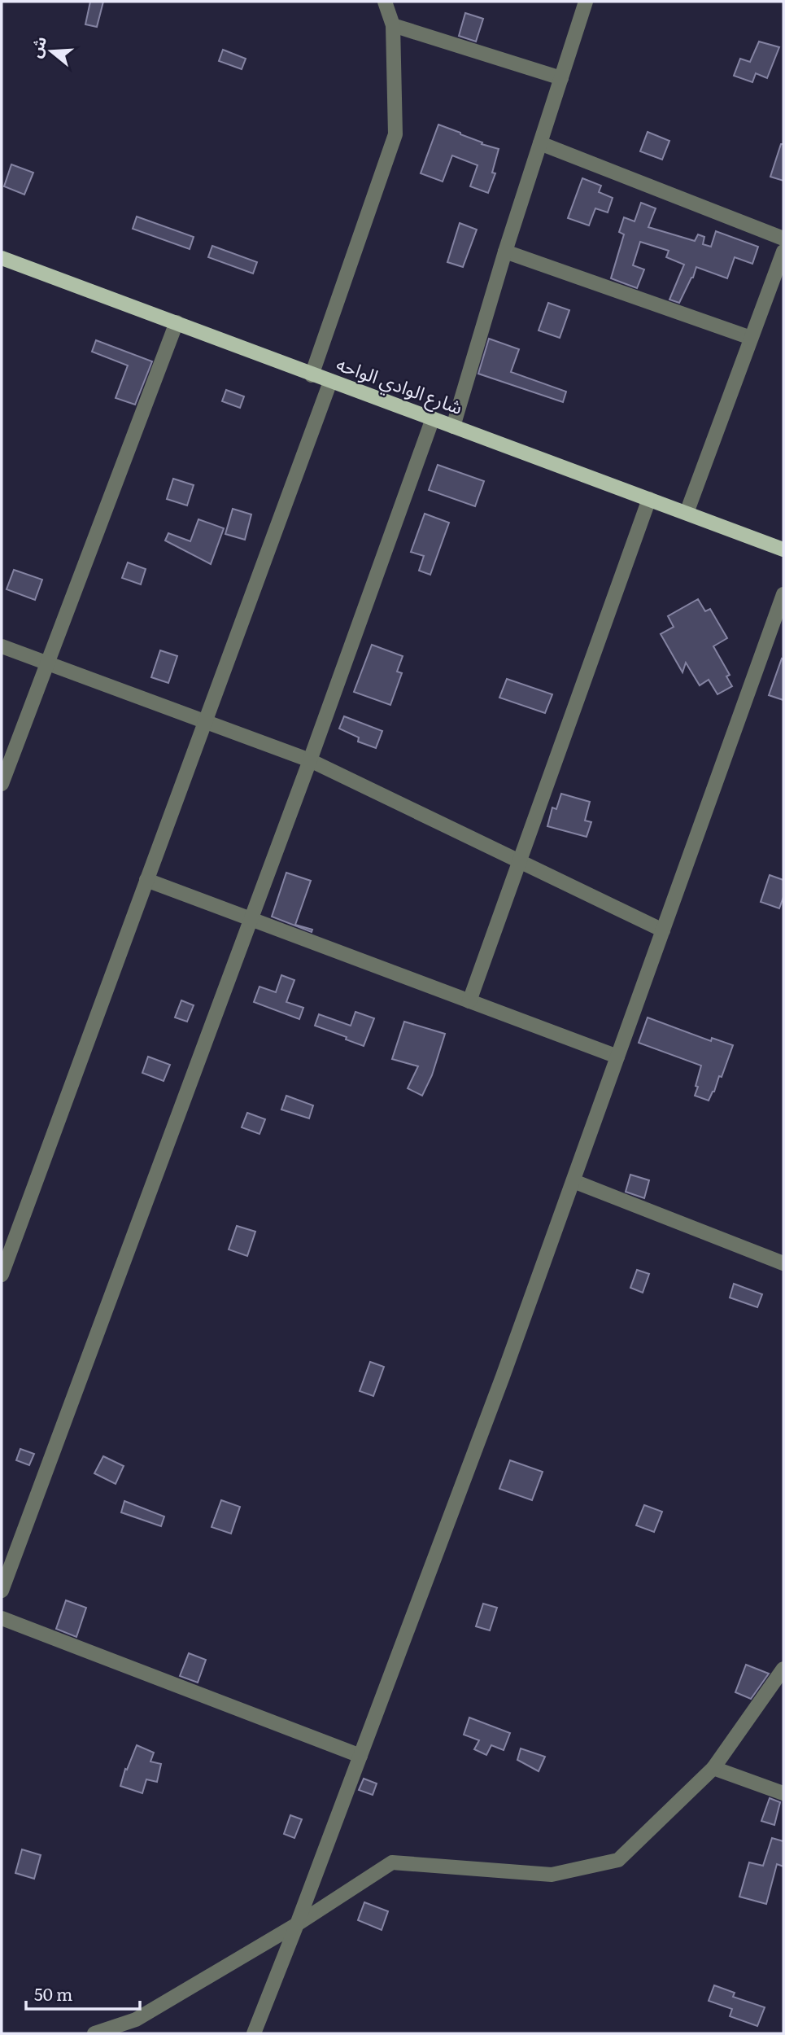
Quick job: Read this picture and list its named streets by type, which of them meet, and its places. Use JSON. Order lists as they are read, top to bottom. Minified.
{"streets":{"main road":["شارع الوادي الواحه"]},"scale_bar":"50 m","north":"left"}
